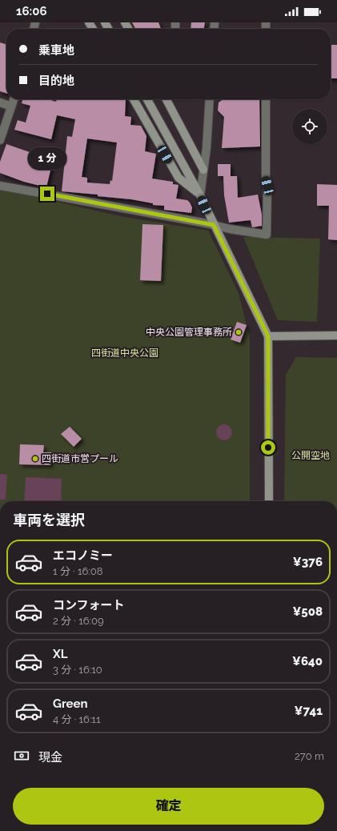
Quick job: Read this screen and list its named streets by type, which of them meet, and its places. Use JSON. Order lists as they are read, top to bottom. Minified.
{"parks":["四街道中央公園","公開空地"],"places":["中央公園管理事務所","四街道市営プール"],"page":{"status":"16:06","banner":["乗車地","目的地"],"bubble":"1 分","heading":"車両を選択","list":[{"name":"エコノミー","note":"1 分 · 16:08","value":"¥376"},{"name":"コンフォート","note":"2 分 · 16:09","value":"¥508"},{"name":"XL","note":"3 分 · 16:10","value":"¥640"},{"name":"Green","note":"4 分 · 16:11","value":"¥741"}],"pay":["現金","270 m"],"buttons":"確定"}}
